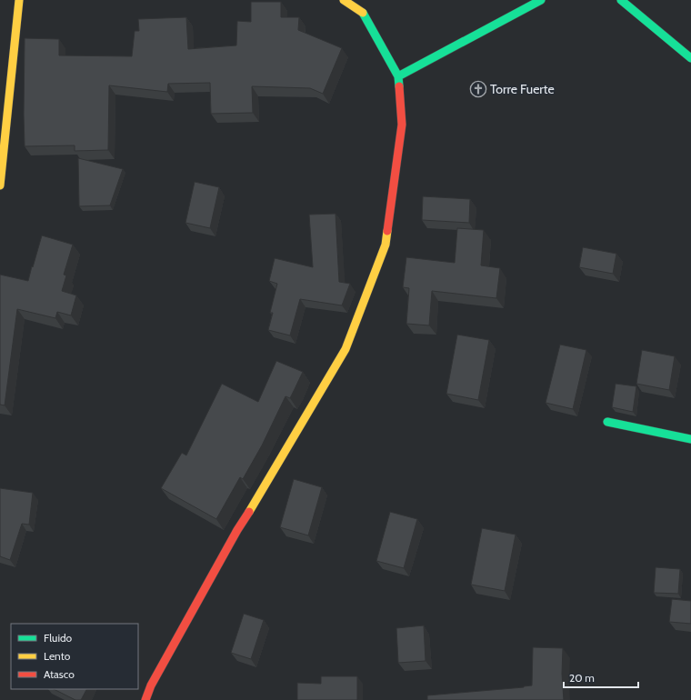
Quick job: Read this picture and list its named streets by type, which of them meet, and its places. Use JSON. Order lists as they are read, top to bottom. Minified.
{"places":{"church":["Torre Fuerte"]},"legend":["Fluido","Lento","Atasco"],"scale_bar":"20 m"}
